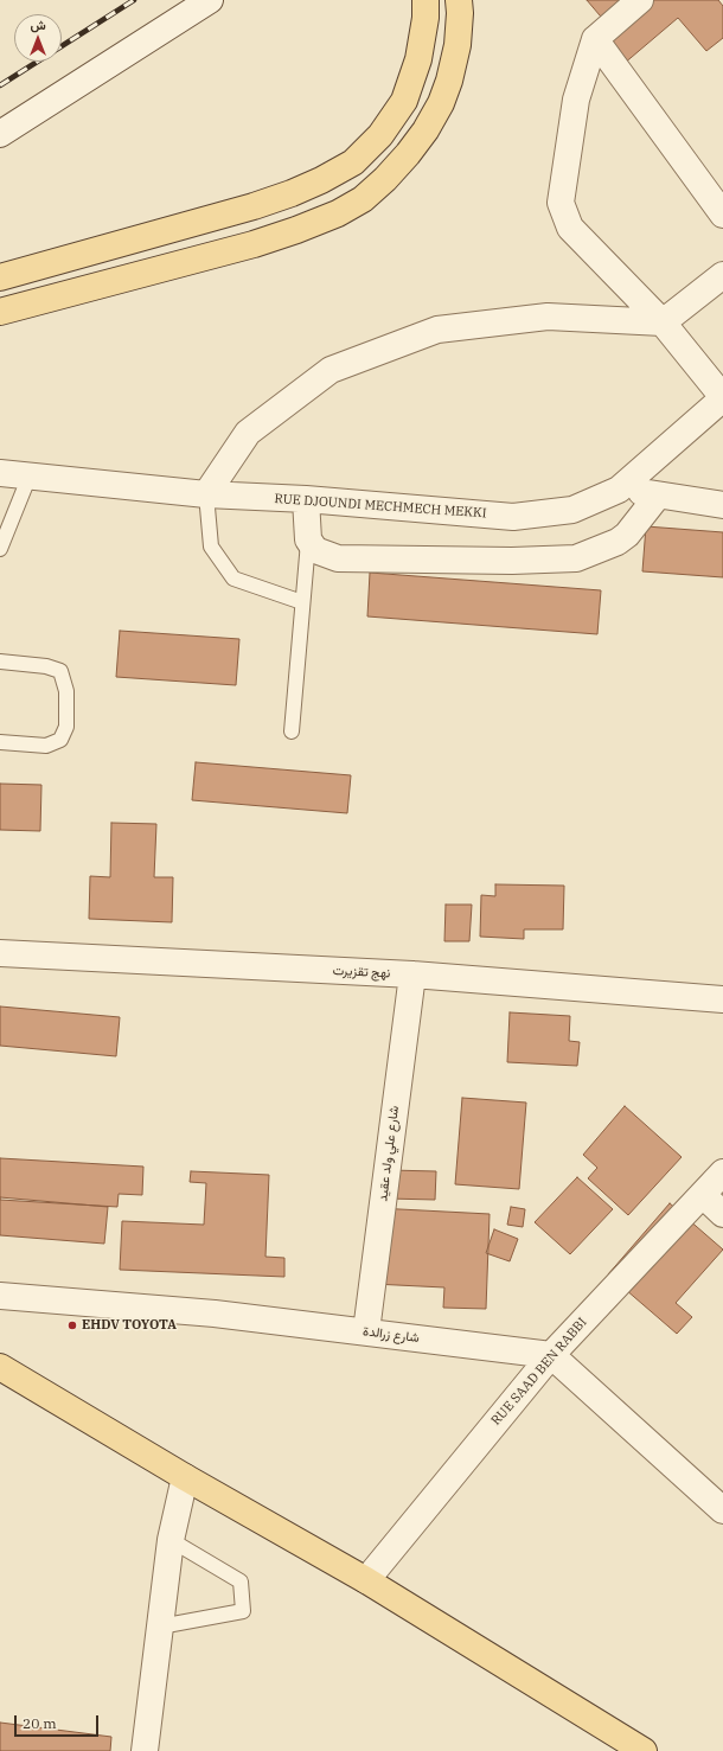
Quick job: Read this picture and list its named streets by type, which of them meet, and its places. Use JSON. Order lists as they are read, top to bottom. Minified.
{"streets":{"street":["RUE DJOUNDI MECHMECH MEKKI","نهج تقزيرت","شارع علي ولد عقيد","شارع زرالدة","RUE SAAD BEN RABBI"]},"crossings":[["نهج تقزيرت","شارع علي ولد عقيد"],["شارع علي ولد عقيد","شارع زرالدة"],["شارع زرالدة","RUE SAAD BEN RABBI"]],"places":["EHDV TOYOTA"],"scale_bar":"20 m","north":"top"}
